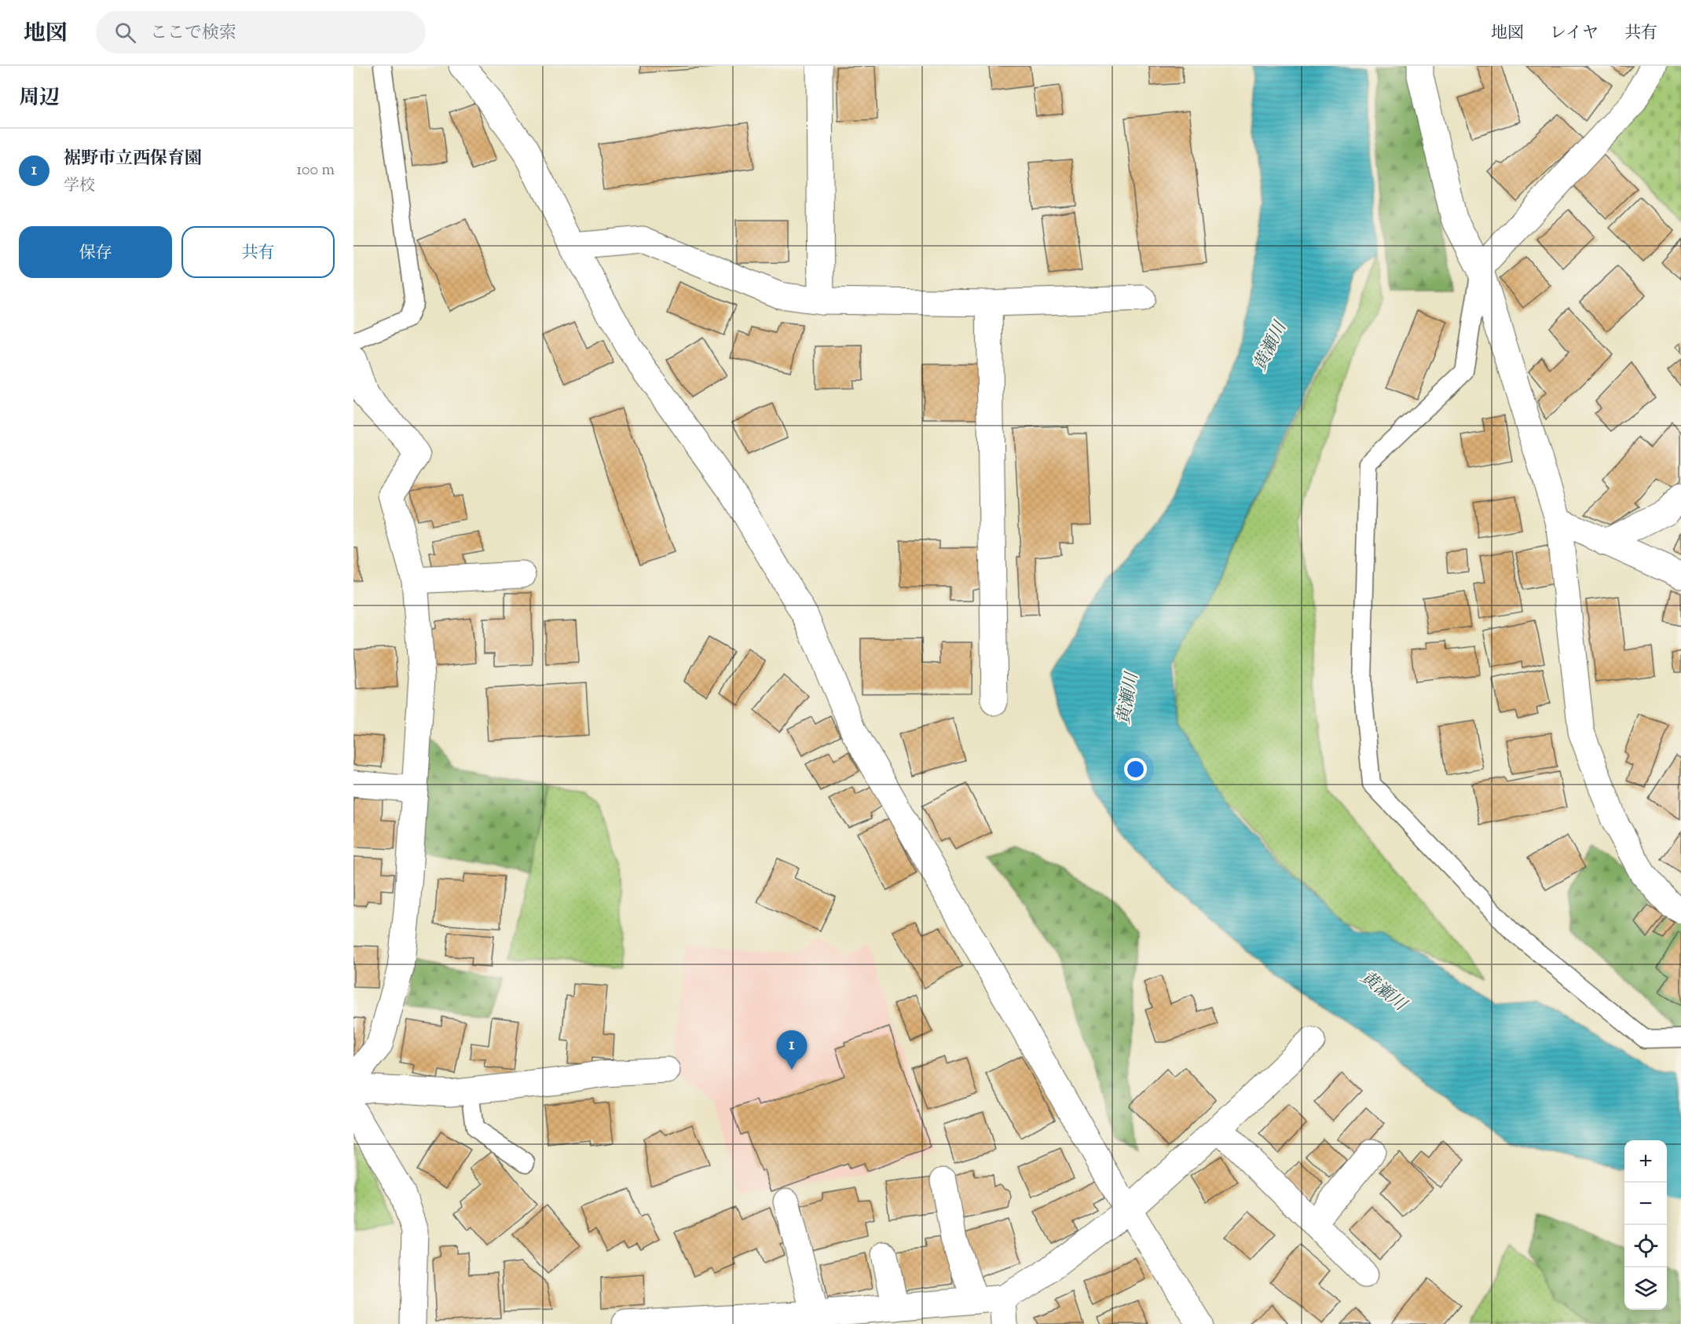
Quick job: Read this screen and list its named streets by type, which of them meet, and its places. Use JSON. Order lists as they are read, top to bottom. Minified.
{"water":["黄瀬川"],"page":{"header":"地図","search":"ここで検索","nav":["地図","レイヤ","共有"],"heading":"周辺","list":[{"mark":"1","name":"裾野市立西保育園","note":"学校","value":"100 m"}],"buttons":["保存","共有"],"pins":"1","map_buttons":["+","−"]}}
